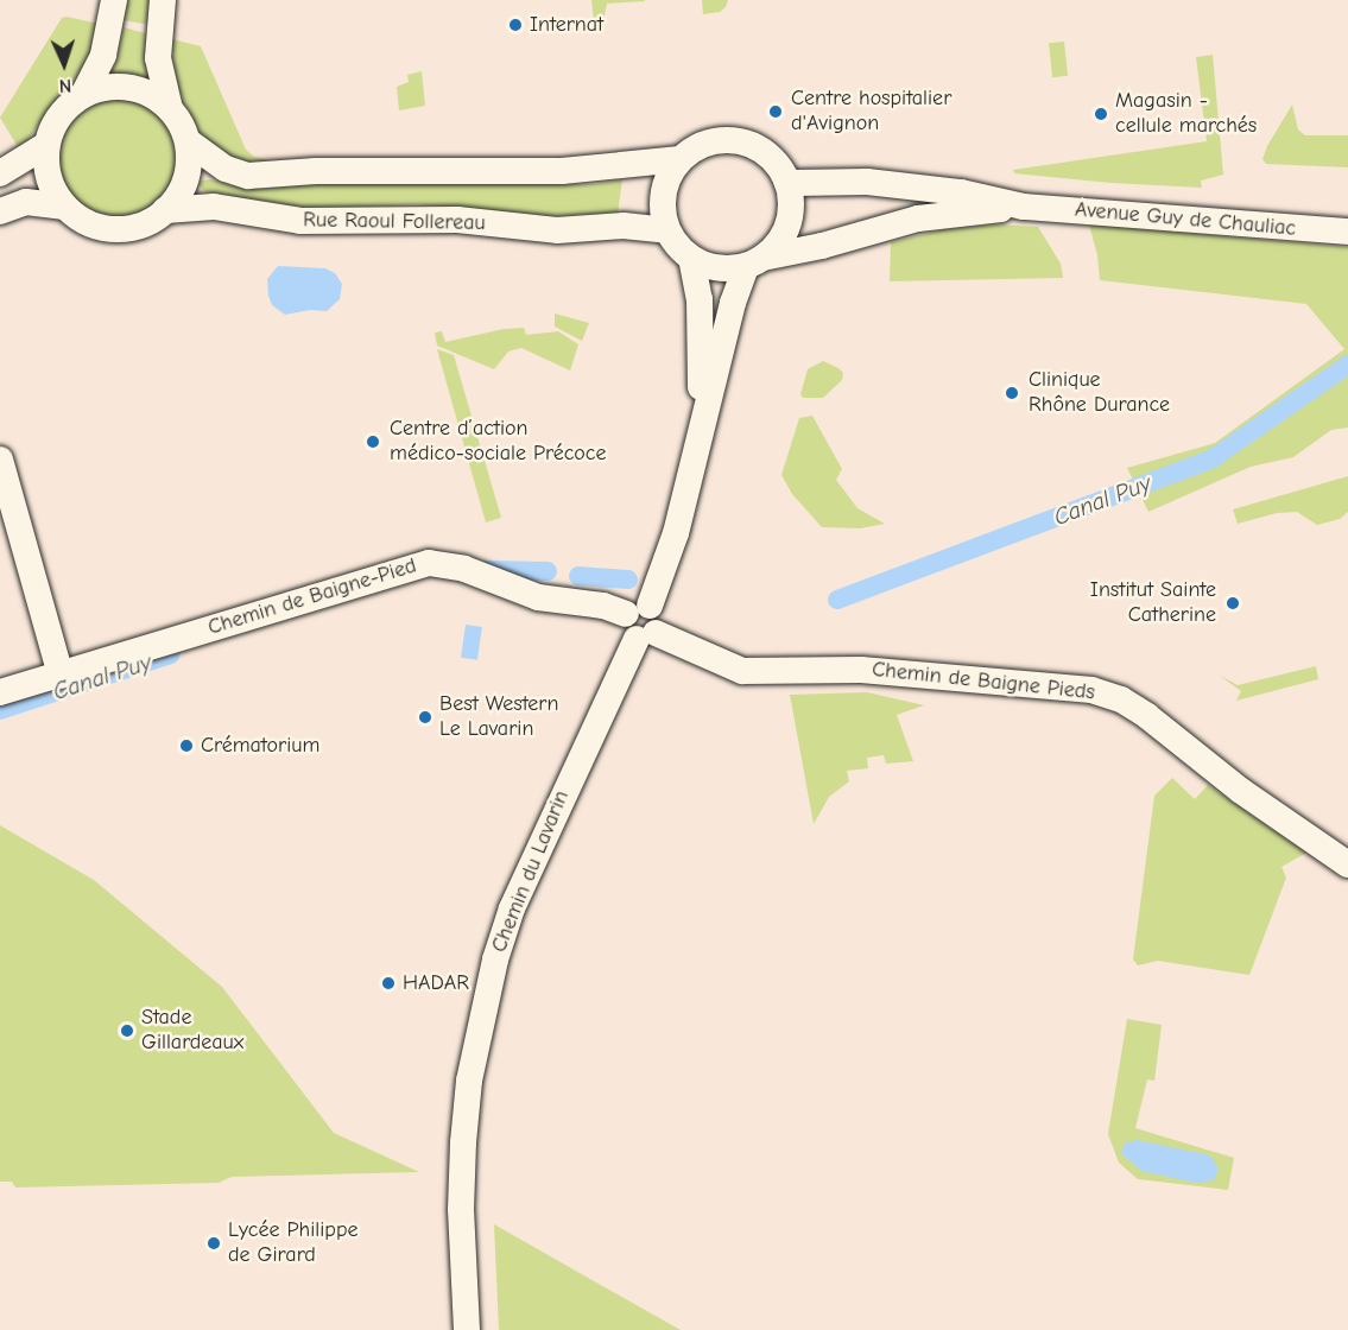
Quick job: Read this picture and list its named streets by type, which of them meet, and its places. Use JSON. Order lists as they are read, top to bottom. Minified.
{"streets":{"street":["Avenue Guy de Chauliac","Rue Raoul Follereau","Chemin de Baigne-Pied","Chemin de Baigne Pieds","Chemin du Lavarin"]},"crossings":[["Avenue Guy de Chauliac","Rue Raoul Follereau"],["Avenue Guy de Chauliac","Chemin du Lavarin"],["Rue Raoul Follereau","Chemin du Lavarin"],["Chemin de Baigne-Pied","Chemin de Baigne Pieds"],["Chemin de Baigne-Pied","Chemin du Lavarin"]],"water":["Canal Puy"],"places":["Internat","Centre hospitalier d'Avignon","Magasin - cellule marchés","Clinique Rhône Durance","Centre d’action médico-sociale Précoce","Institut Sainte Catherine","Best Western Le Lavarin","Crématorium","HADAR","Stade Gillardeaux","Lycée Philippe de Girard"],"north":"bottom"}
